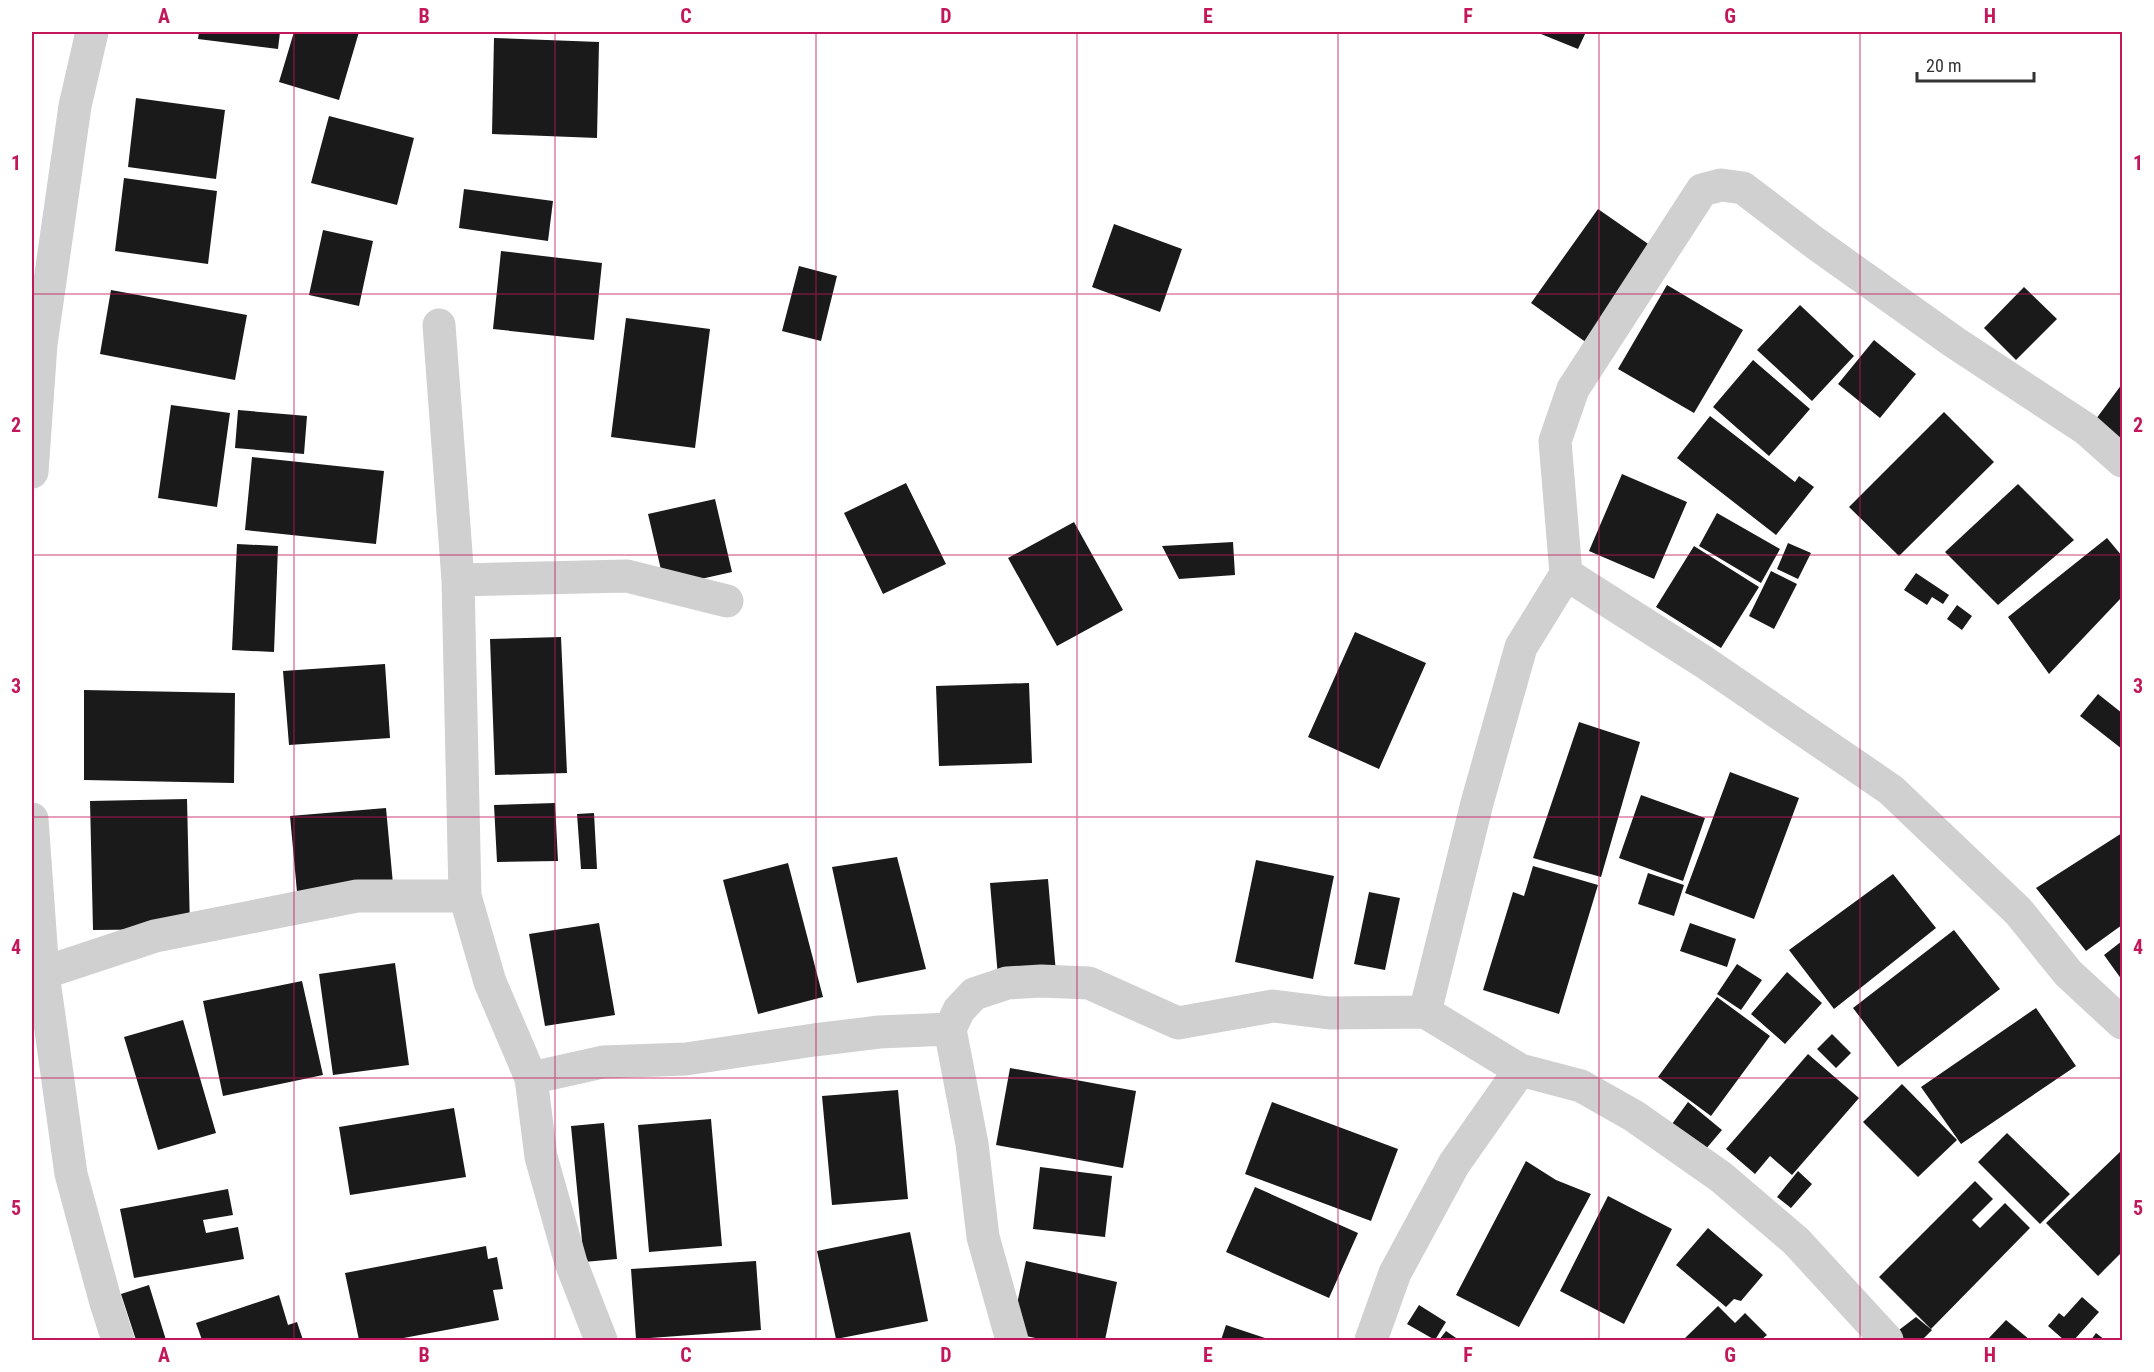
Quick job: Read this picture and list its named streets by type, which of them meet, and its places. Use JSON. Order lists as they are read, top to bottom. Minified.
{"scale_bar":"20 m","grid":{"columns":["A","B","C","D","E","F","G","H"],"rows":["1","2","3","4","5"]}}
